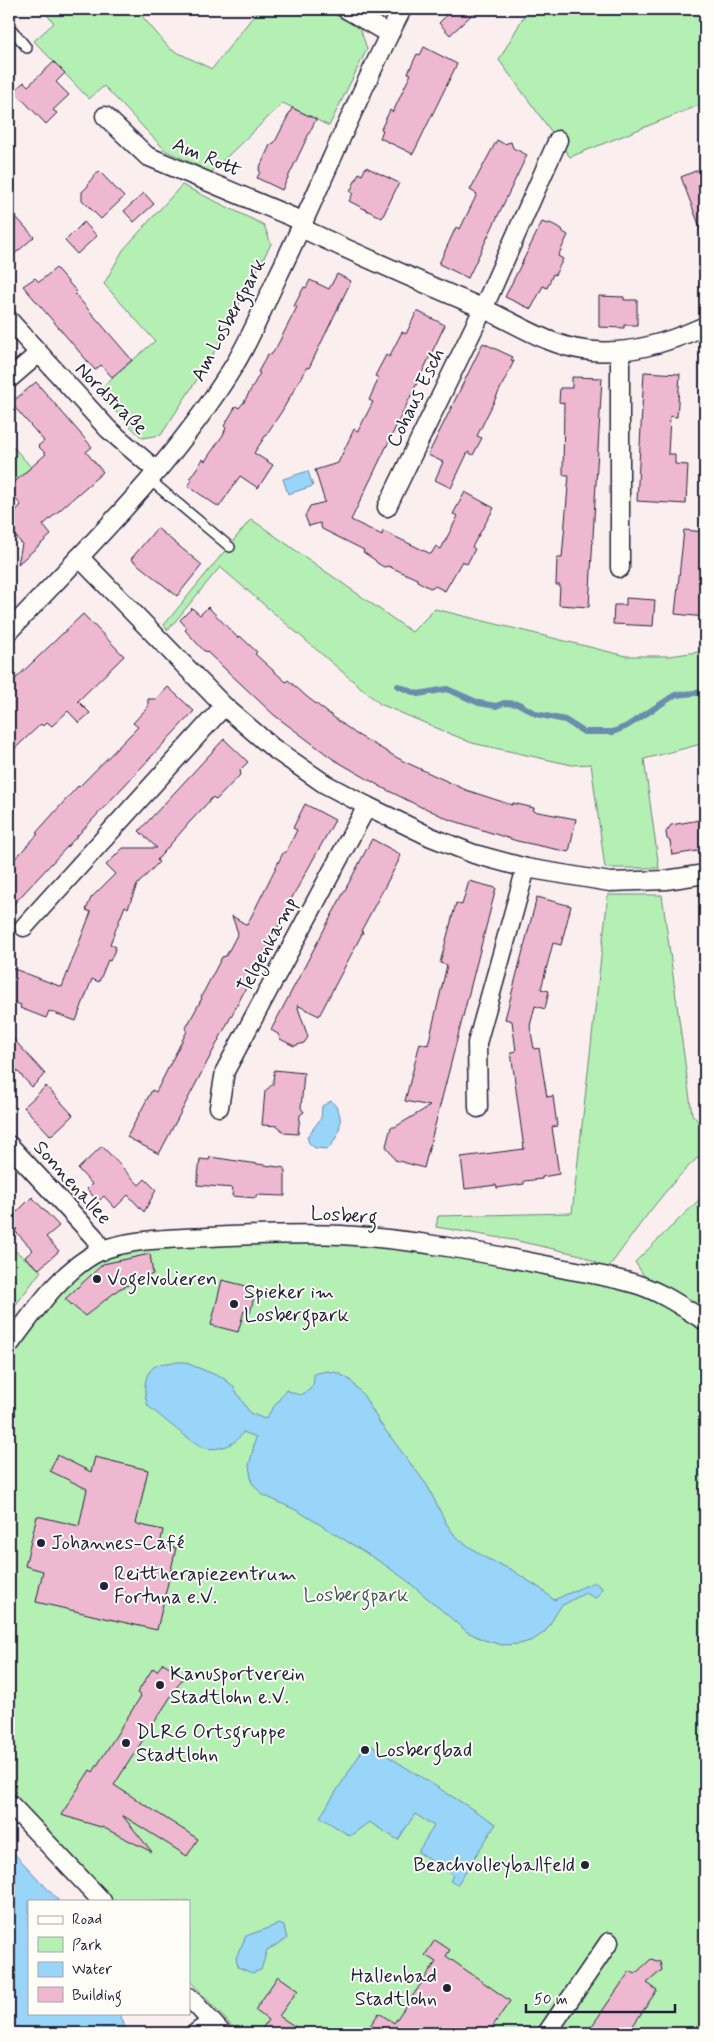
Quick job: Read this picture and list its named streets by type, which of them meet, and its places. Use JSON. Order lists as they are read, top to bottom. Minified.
{"streets":{"street":["Am Rott","Am Losbergpark","Cohaus Esch","Nordstraße","Telgenkamp","Sonnenallee","Losberg"]},"crossings":[["Am Rott","Am Losbergpark"],["Am Losbergpark","Nordstraße"],["Sonnenallee","Losberg"]],"parks":["Losbergpark"],"places":["Vogelvolieren","Spieker im Losbergpark","Johannes-Café","Reittherapiezentrum Fortuna e.V.","Kanusportverein Stadtlohn e.V.","DLRG Ortsgruppe Stadtlohn","Losbergbad","Beachvolleyballfeld","Hallenbad Stadtlohn"],"legend":["Road","Park","Water","Building"],"scale_bar":"50 m"}
